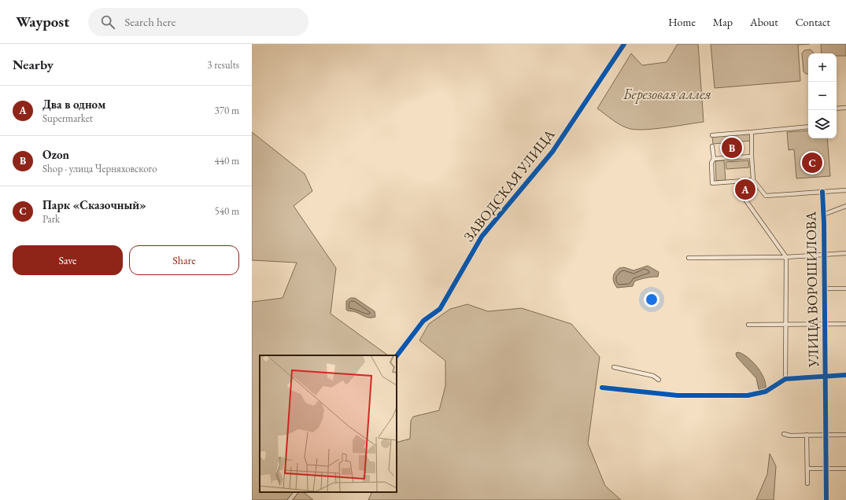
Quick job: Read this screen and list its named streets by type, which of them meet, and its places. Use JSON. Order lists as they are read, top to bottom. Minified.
{"streets":{"street":["ЗАВОДСКАЯ УЛИЦА","УЛИЦА ВОРОШИЛОВА"]},"parks":["Березовая аллея"],"page":{"header":"Waypost","search":"Search here","nav":["Home","Map","About","Contact"],"heading":["Nearby","3 results"],"map_buttons":["+","−"],"list":[{"mark":"A","name":"Два в одном","note":"Supermarket","value":"370 m"},{"mark":"B","name":"Ozon","note":"Shop · улица Черняховского","value":"440 m"},{"mark":"C","name":"Парк «Сказочный»","note":"Park","value":"540 m"}],"pins":["B","C","A"],"buttons":["Save","Share"]}}
